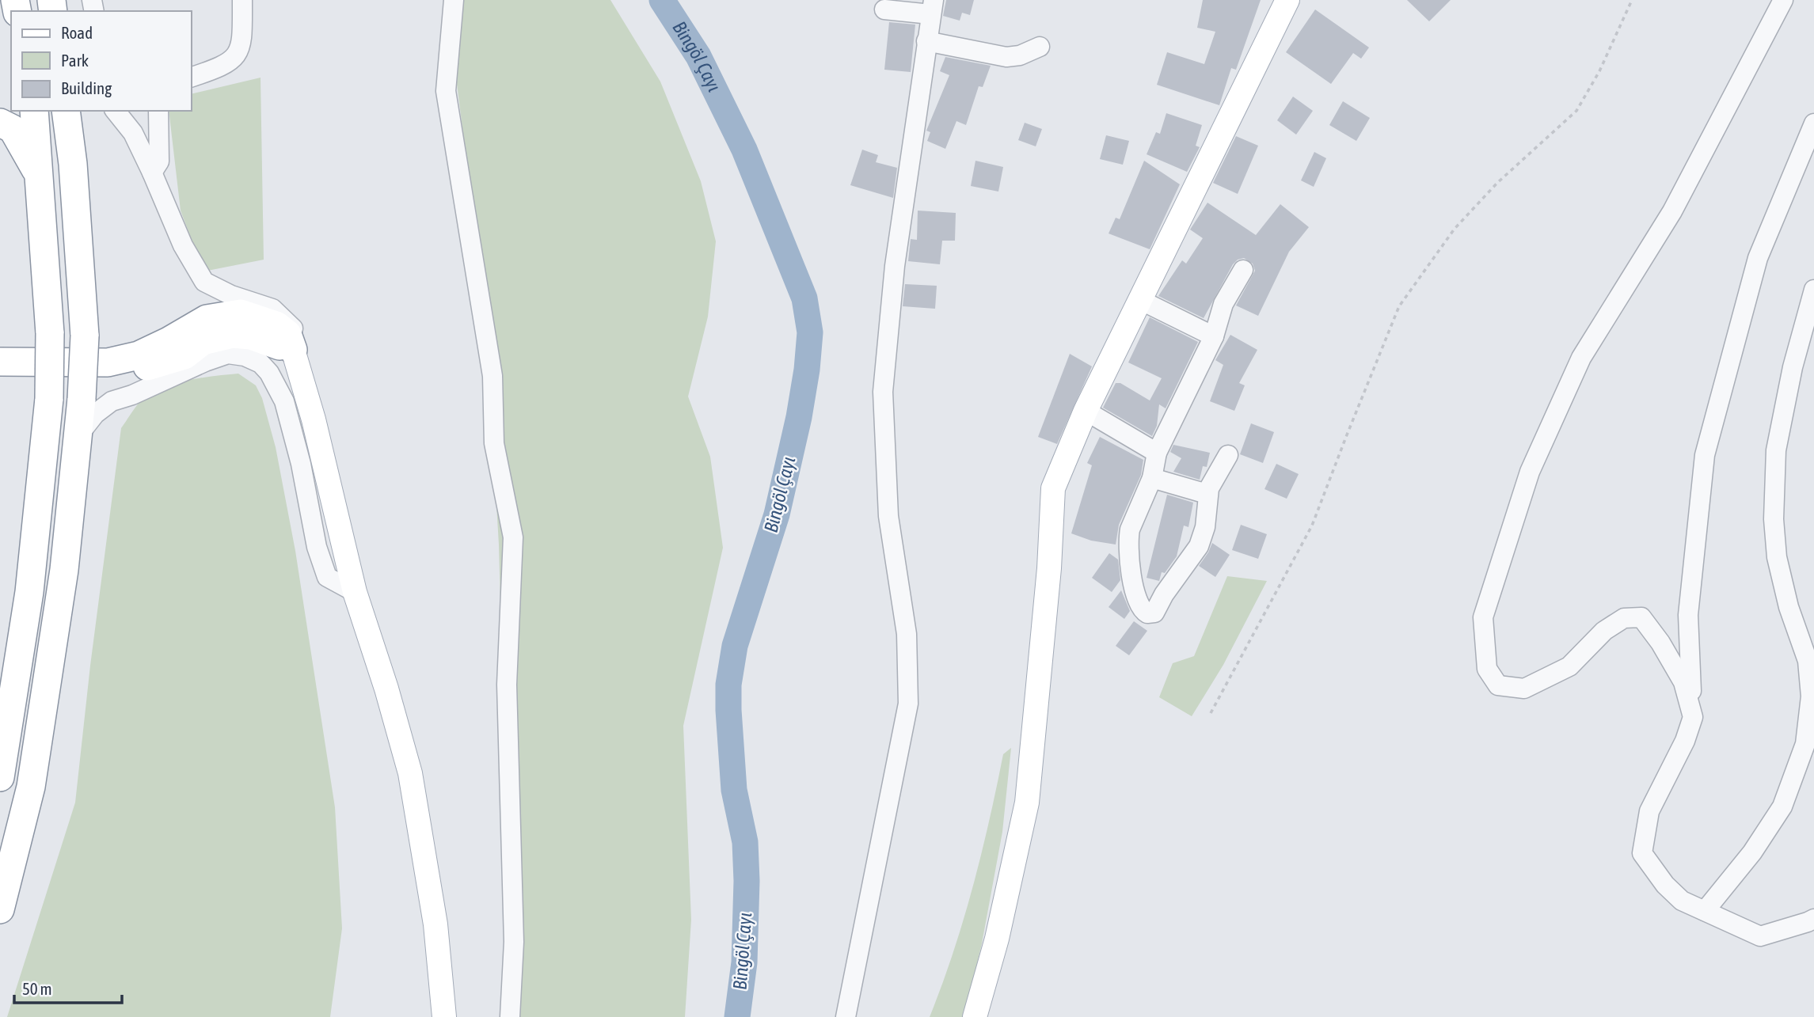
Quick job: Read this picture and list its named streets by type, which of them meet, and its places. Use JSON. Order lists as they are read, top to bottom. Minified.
{"water":["Bingöl Çayı"],"legend":["Road","Park","Building"],"scale_bar":"50 m"}
